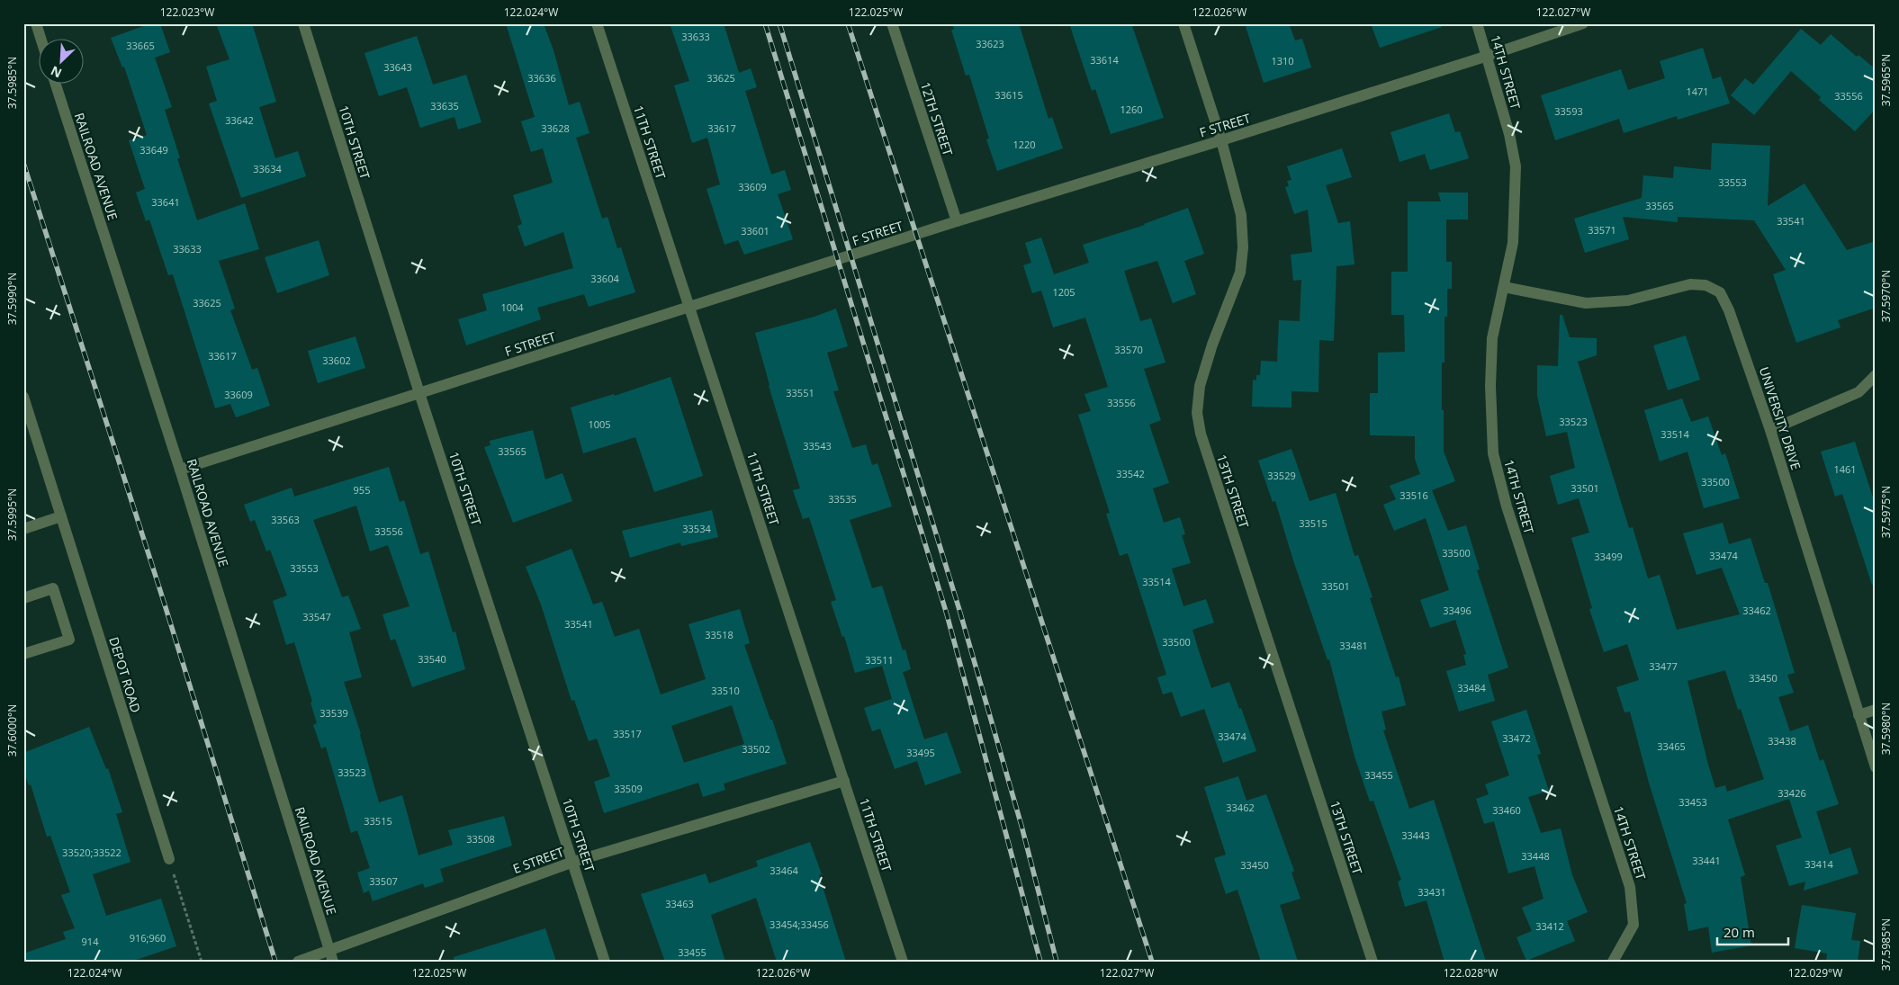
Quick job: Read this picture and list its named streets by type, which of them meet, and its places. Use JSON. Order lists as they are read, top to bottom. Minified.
{"streets":{"street":["14TH STREET","12TH STREET","F STREET","10TH STREET","11TH STREET","RAILROAD AVENUE","UNIVERSITY DRIVE","13TH STREET","DEPOT ROAD","E STREET"]},"crossings":[["14TH STREET","F STREET"],["14TH STREET","UNIVERSITY DRIVE"],["12TH STREET","F STREET"],["F STREET","10TH STREET"],["F STREET","11TH STREET"],["F STREET","RAILROAD AVENUE"],["F STREET","13TH STREET"],["10TH STREET","E STREET"],["11TH STREET","E STREET"],["RAILROAD AVENUE","E STREET"]],"house_numbers":["33633","33623","33665","33614","1310","33643","33636","33625","1471","33615","33556","33635","1260","33593","33642","33628","33617","1220","33649","33634","33553","33609","33641","33565","33541","33571","33601","33633","33604","1205","33625","1004","33570","33617","33602","33551","33609","33556","33523","1005","33514","33543","33565","1461","33542","33529","33500","33501","955","33516","33535","33563","33515","33534","33556","33500","33474","33499","33553","33514","33501","33496","33462","33547","33541","33518","33500","33481","33540","33511","33477","33450","33484","33510","33539","33517","33474","33472","33438","33465","33502","33495","33523","33455","33509","33426","33453","33462","33460","33515","33443","33508","33520;33522","33448","33441","33414","33450","33464","33507","33431","33463","33454;33456","33412","916;960","914","33455"],"scale_bar":"20 m","north":"bottom left","coordinates":["122.023°W","122.024°W","122.025°W","122.026°W","122.027°W","37.5965°N","37.5985°N","37.5970°N","37.5990°N","37.5975°N","37.5995°N","37.5980°N","37.6000°N","122.028°W","122.029°W"]}
